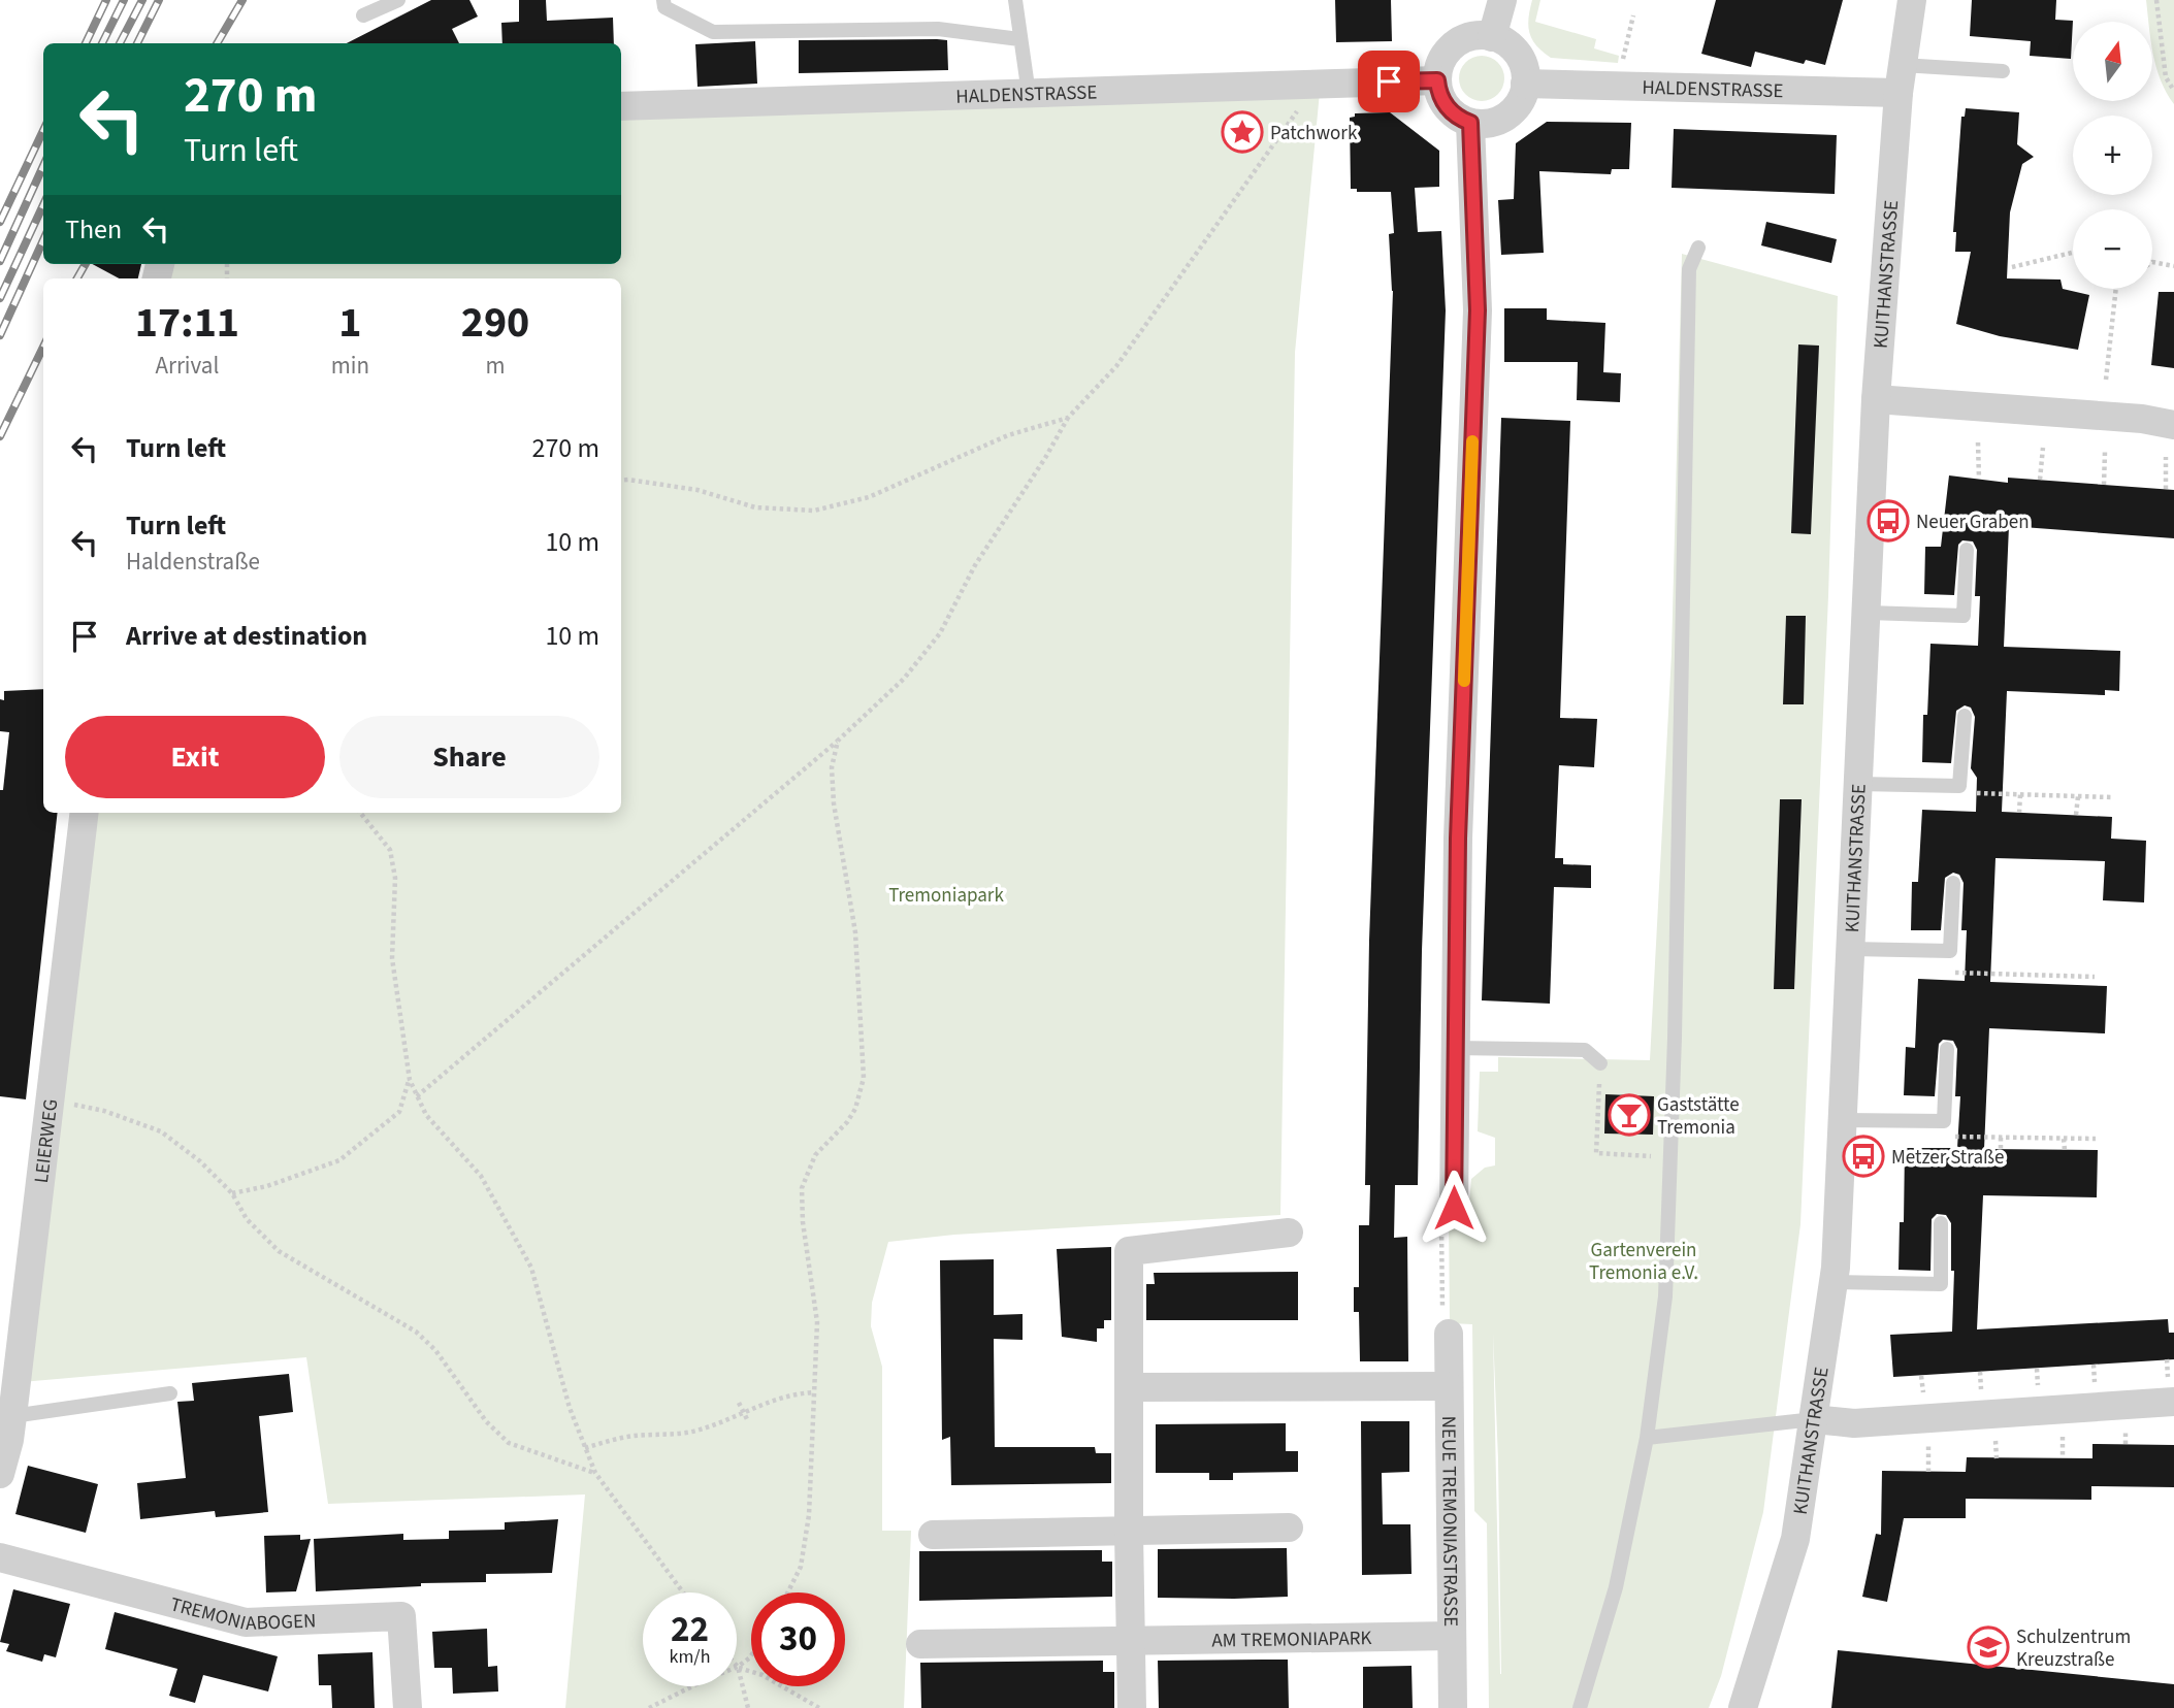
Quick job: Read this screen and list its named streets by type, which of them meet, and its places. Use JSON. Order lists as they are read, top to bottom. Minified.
{"streets":{"street":["HALDENSTRASSE","KUITHANSTRASSE","LEIERWEG","NEUE TREMONIASTRASSE","TREMONIABOGEN","AM TREMONIAPARK"]},"crossings":[["HALDENSTRASSE","KUITHANSTRASSE"],["NEUE TREMONIASTRASSE","AM TREMONIAPARK"]],"parks":["Tremoniapark","Gartenverein Tremonia e.V."],"places":{"place":["Patchwork"],"bus stop":["Neuer Graben","Metzer Straße"],"bar":["Gaststätte Tremonia"],"school or university":["Schulzentrum Kreuzstraße"]},"north":"top","page":{"map_buttons":["+","−"],"turn":["270 m","Turn left"],"then":"Then","eta":["17:11","Arrival","1","min","290","m"],"list":[{"name":"Turn left","value":"270 m"},{"name":"Turn left","note":"Haldenstraße","value":"10 m"},{"name":"Arrive at destination","value":"10 m"}],"buttons":["Exit","Share"],"speed":"22 km/h","limit":"30"}}
